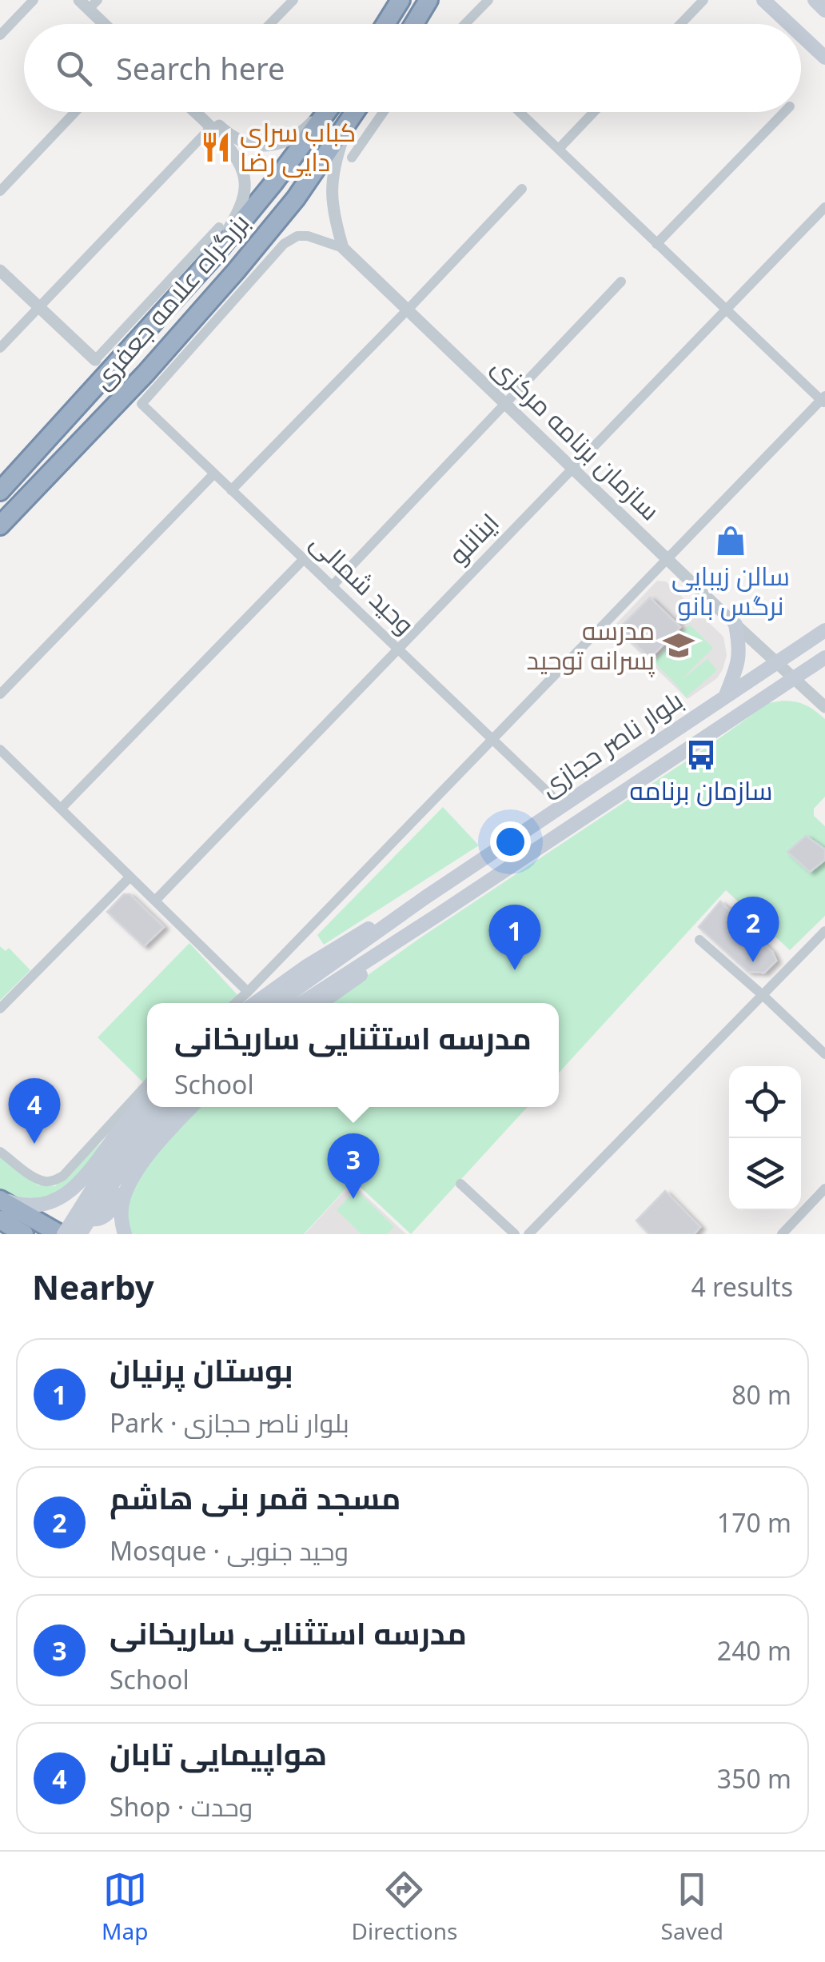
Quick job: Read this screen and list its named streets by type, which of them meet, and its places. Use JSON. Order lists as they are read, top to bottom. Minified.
{"streets":{"highway":["بزرگراه علامه جعفری"],"main road":["بلوار ناصر حجازی"],"street":["سازمان برنامه مرکزی","اینانلو","وحید شمالی"]},"crossings":[["سازمان برنامه مرکزی","اینانلو"],["سازمان برنامه مرکزی","وحید شمالی"],["سازمان برنامه مرکزی","بلوار ناصر حجازی"],["اینانلو","وحید شمالی"]],"places":{"restaurant":["کباب سرای دایی رضا"],"shop":["سالن زیبایی نرگس بانو"],"school or university":["مدرسه پسرانه توحید"],"bus stop":["سازمان برنامه"]},"page":{"search":"Search here","pins":["2","1","4","3"],"popup":["مدرسه استثنایی ساریخانی","School"],"heading":["Nearby","4 results"],"list":[{"mark":"1","name":"بوستان پرنیان","note":"Park · بلوار ناصر حجازی","value":"80 m"},{"mark":"2","name":"مسجد قمر بنی هاشم","note":"Mosque · وحید جنوبی","value":"170 m"},{"mark":"3","name":"مدرسه استثنایی ساریخانی","note":"School","value":"240 m"},{"mark":"4","name":"هواپیمایی تابان","note":"Shop · وحدت","value":"350 m"}],"nav":["Map","Directions","Saved"]}}
